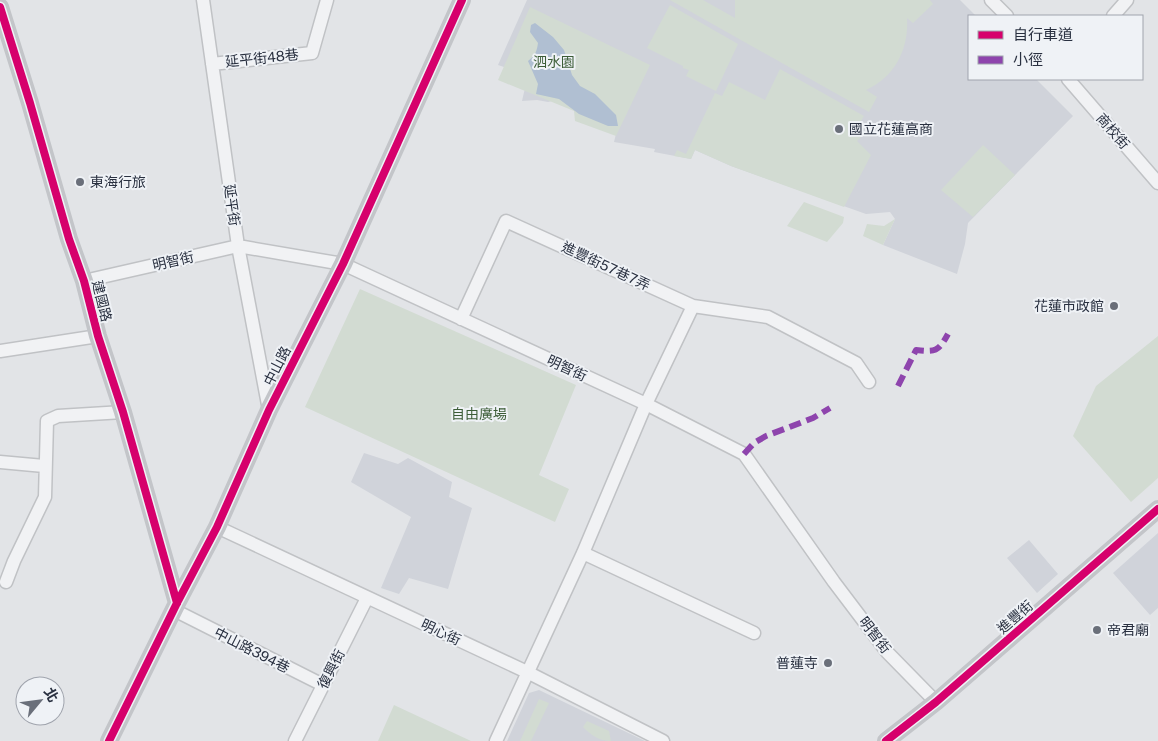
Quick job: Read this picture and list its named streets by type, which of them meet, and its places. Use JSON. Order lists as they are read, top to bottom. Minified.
{"streets":{"street":["延平街48巷","商校街","延平街","明智街","進豐街57巷7弄","建國路","中山路","進豐街","明心街","中山路394巷","復興街"]},"crossings":[["延平街48巷","延平街"],["延平街","明智街"],["延平街","中山路"],["明智街","進豐街57巷7弄"],["明智街","建國路"],["明智街","中山路"],["明智街","進豐街"],["建國路","中山路"],["建國路","中山路394巷"],["中山路","明心街"],["中山路","中山路394巷"],["明心街","復興街"],["中山路394巷","復興街"]],"parks":["泗水園","自由廣場"],"places":["國立花蓮高商","東海行旅","花蓮市政館","帝君廟","普蓮寺"],"legend":["自行車道","小徑"],"north":"top right"}
